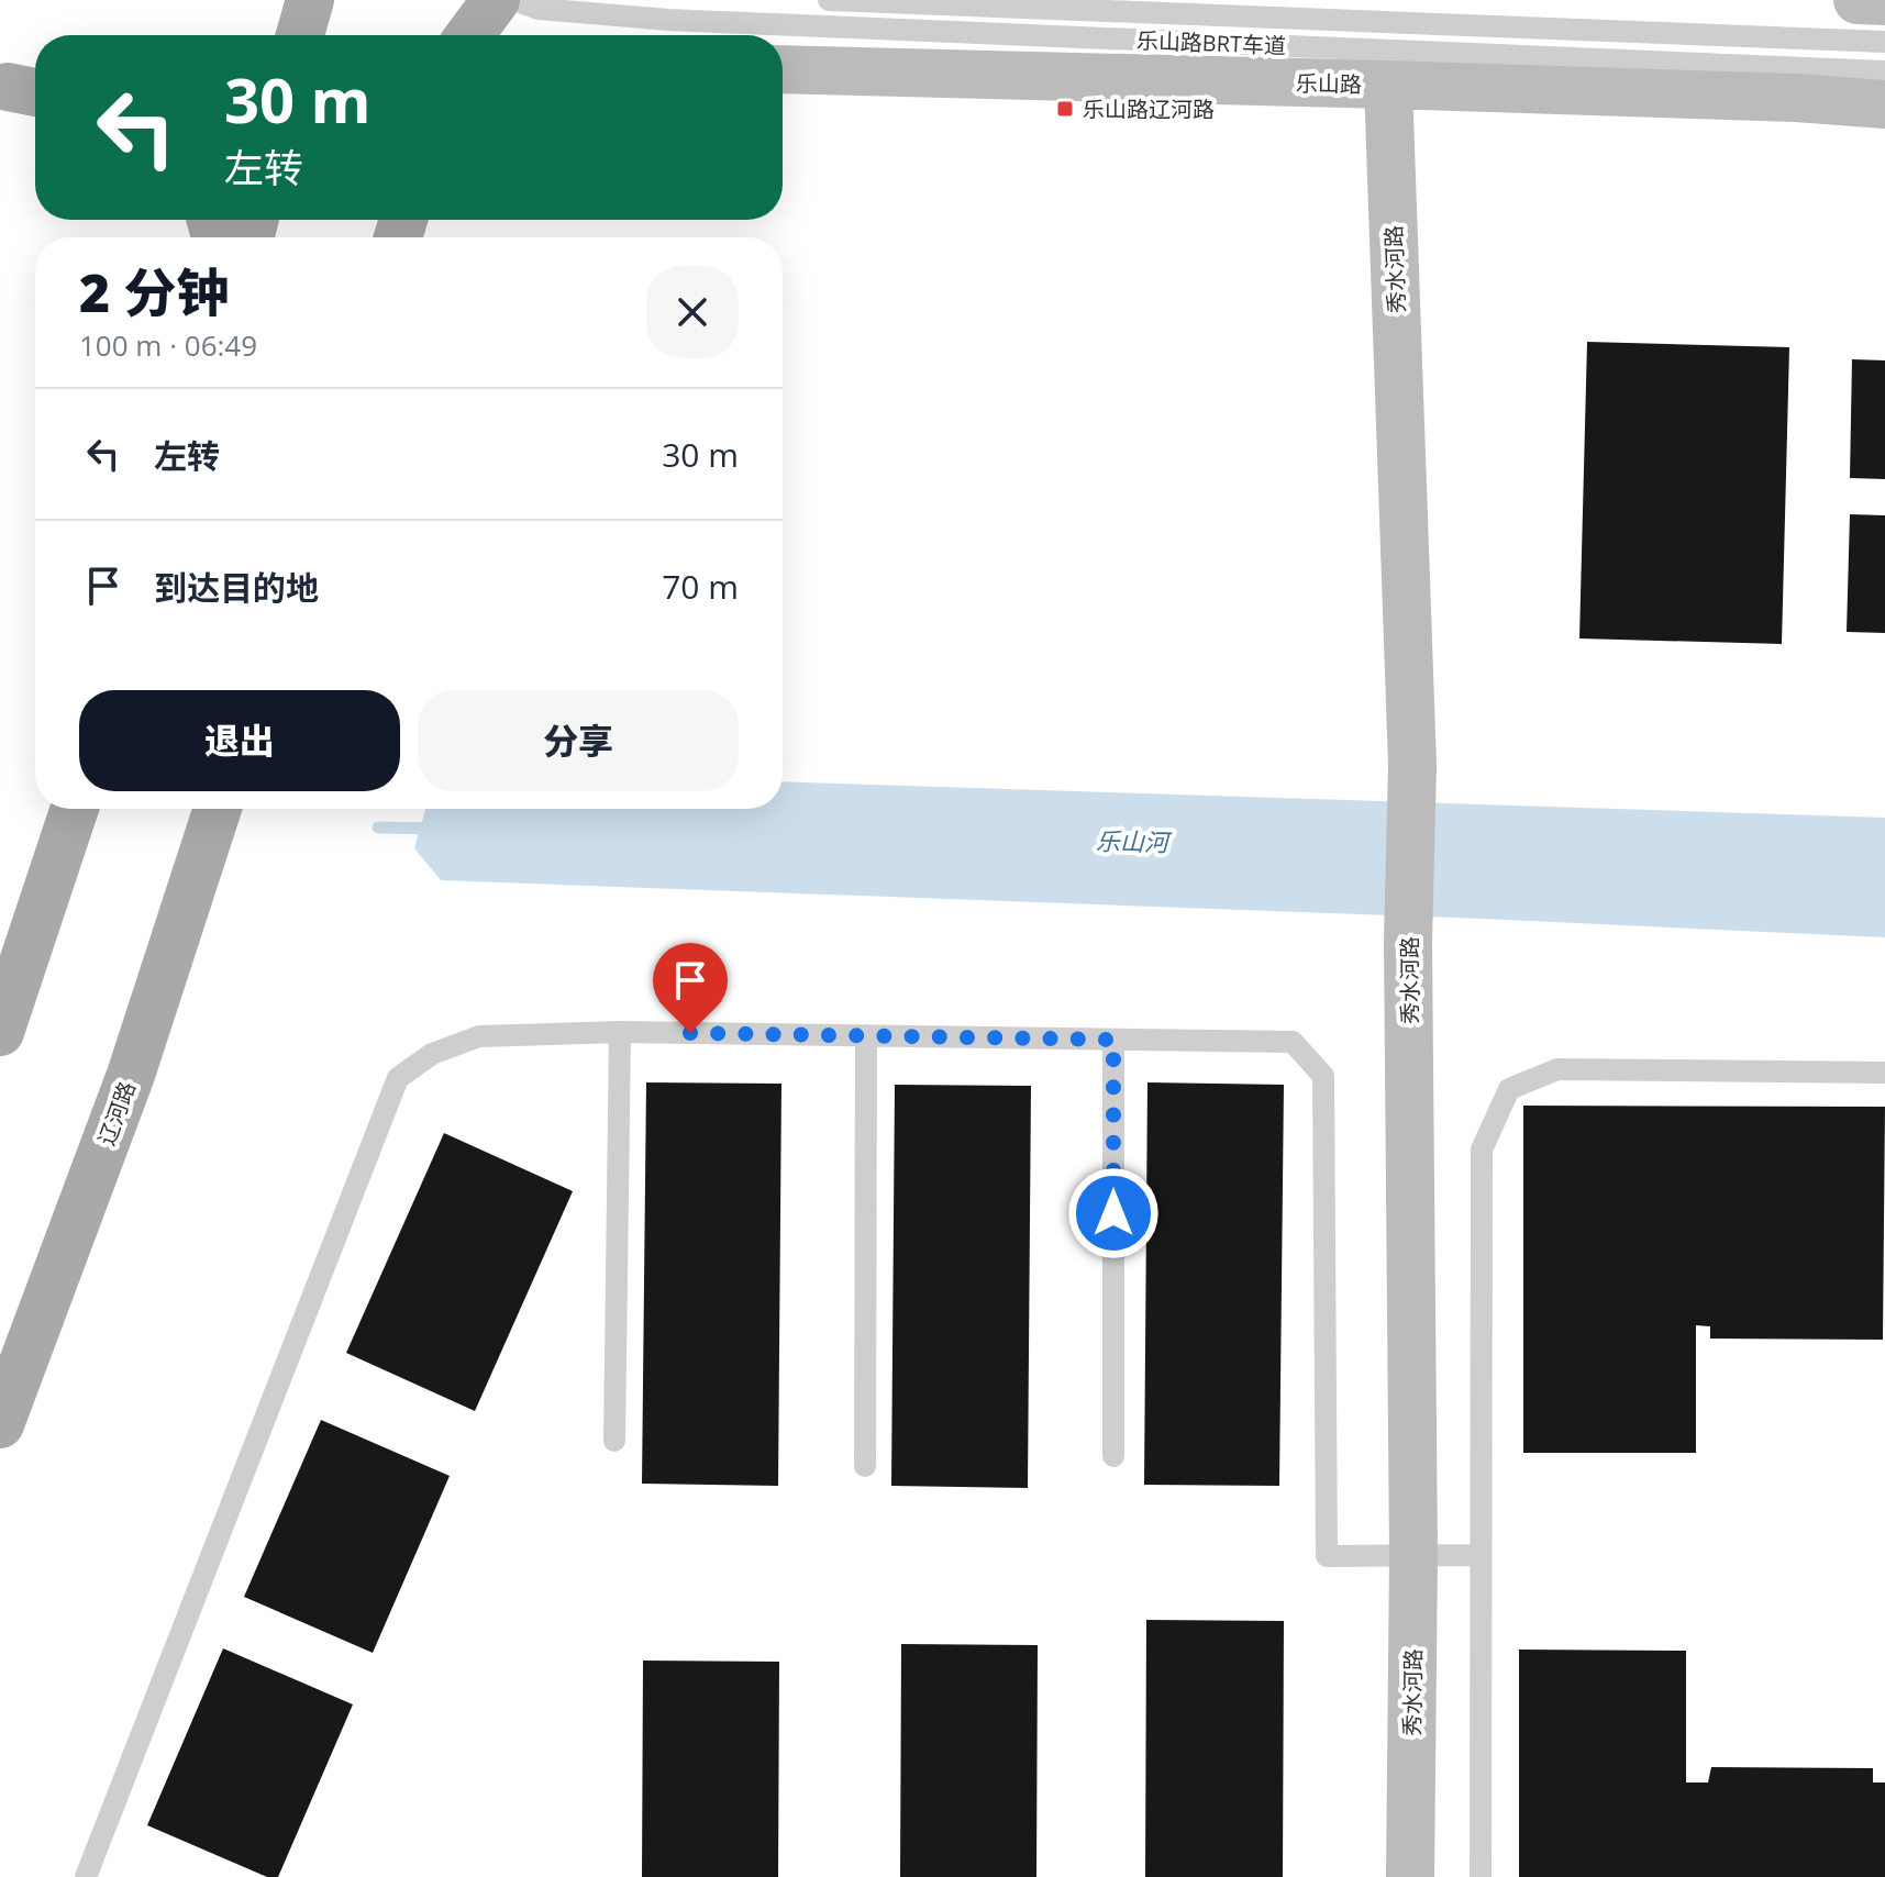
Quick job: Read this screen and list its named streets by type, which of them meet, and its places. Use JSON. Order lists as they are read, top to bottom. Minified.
{"streets":{"main road":["辽河路"],"street":["乐山路","秀水河路"],"lane":["乐山路BRT车道"]},"crossings":[["乐山路","秀水河路"]],"water":["乐山河"],"places":{"transit":["乐山路辽河路"]},"page":{"turn":["30 m","左转"],"heading":["2 分钟","100 m · 06:49"],"list":[{"name":"左转","value":"30 m"},{"name":"到达目的地","value":"70 m"}],"buttons":["退出","分享"]}}
